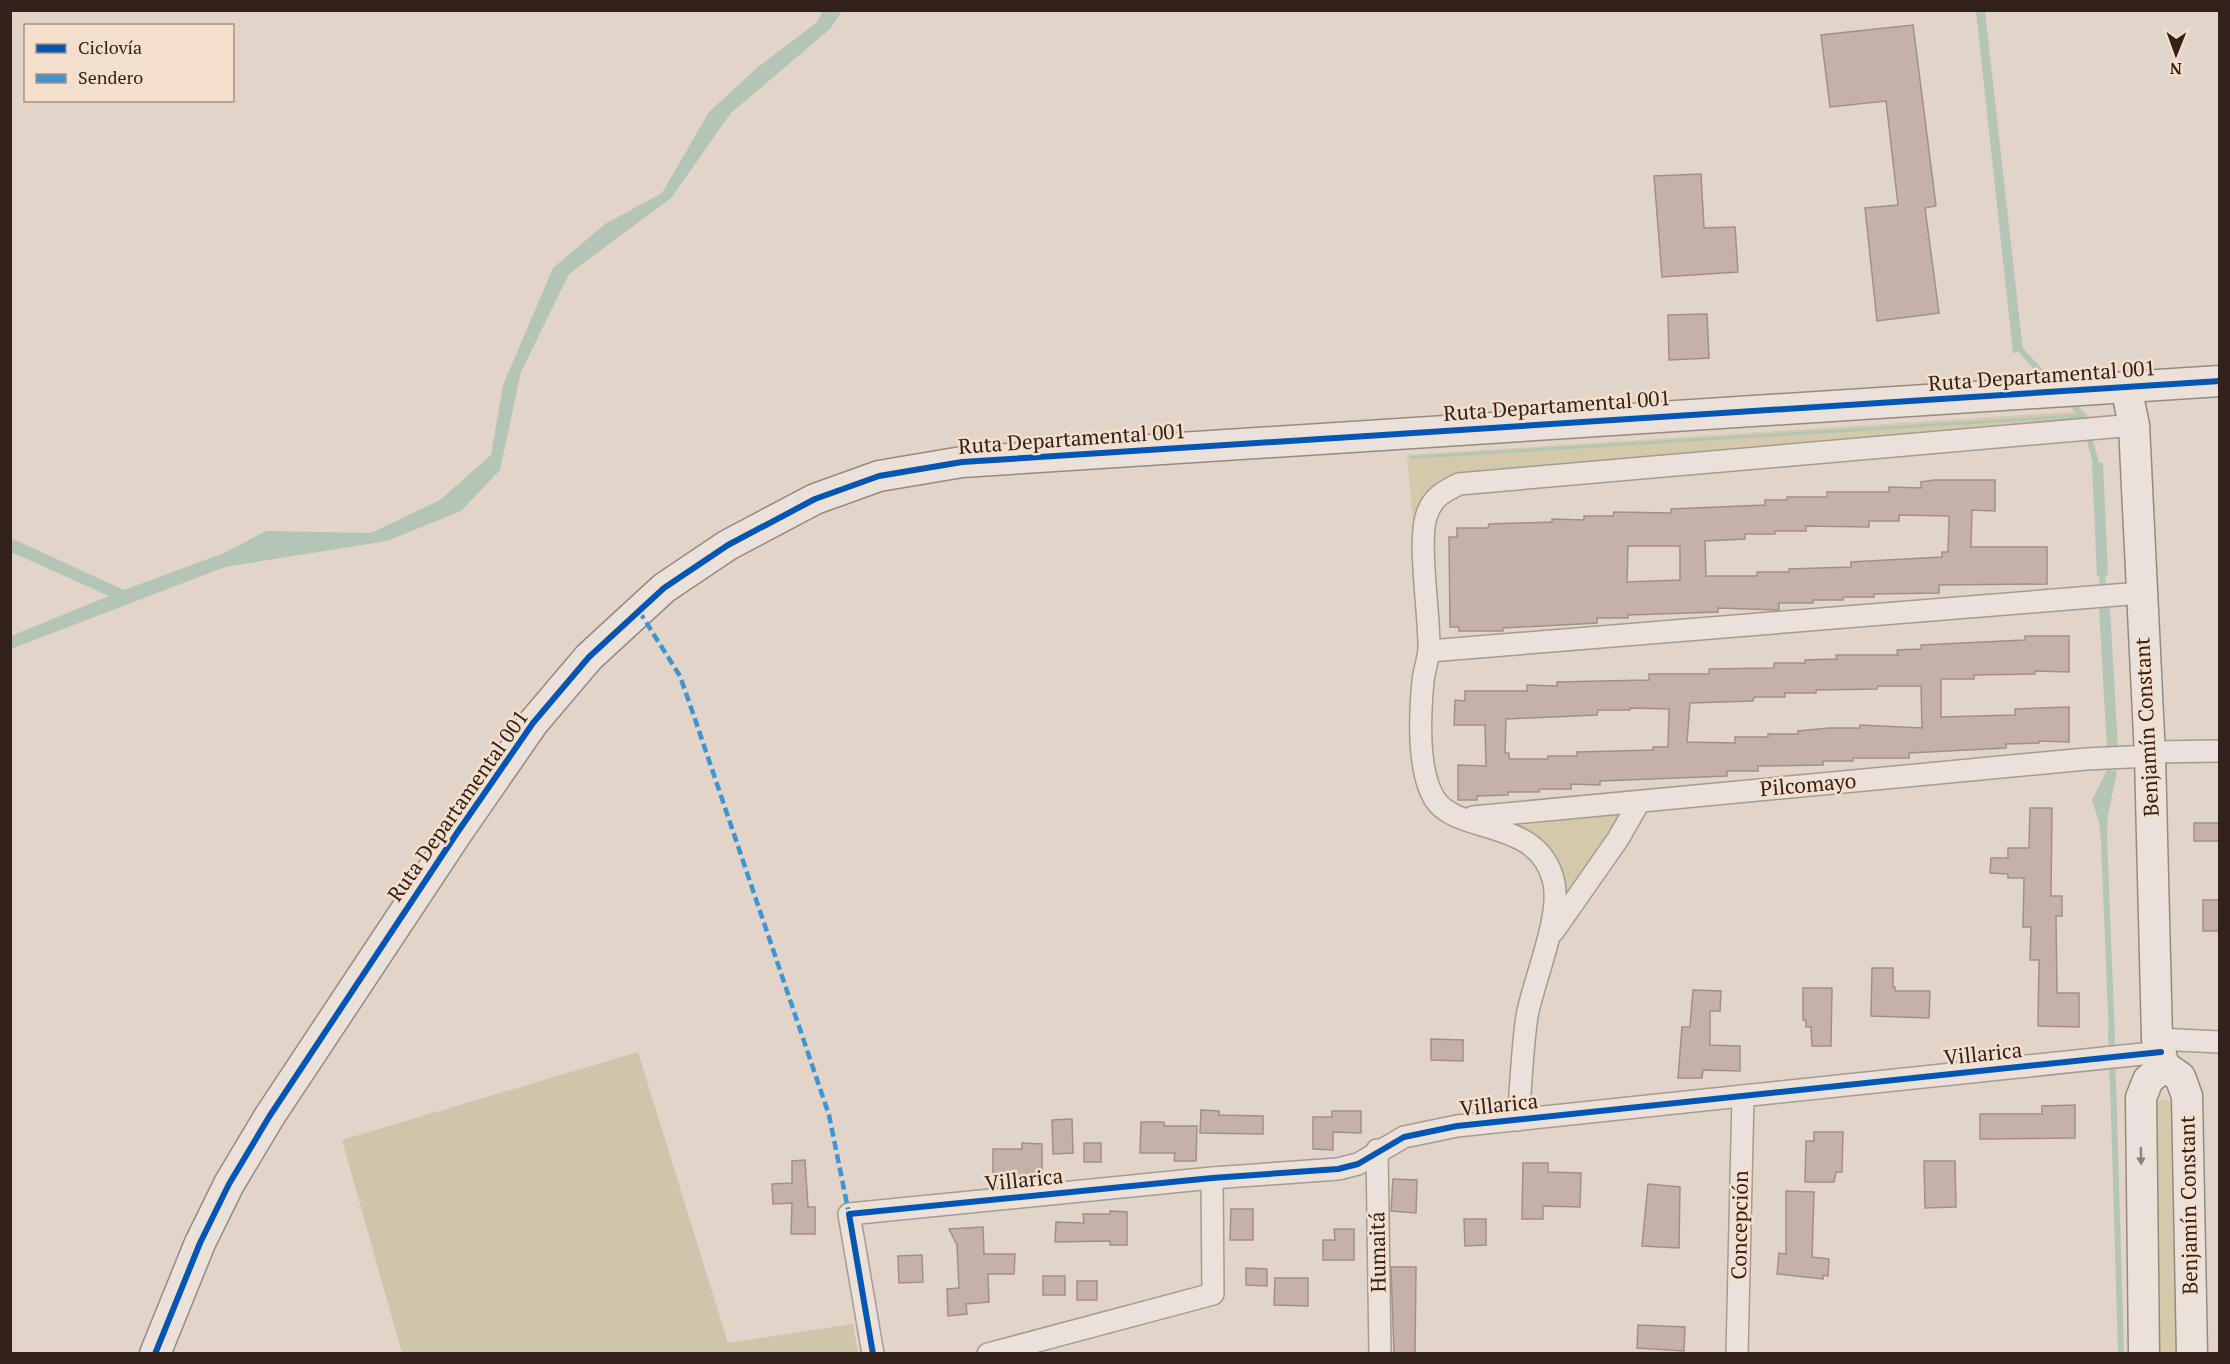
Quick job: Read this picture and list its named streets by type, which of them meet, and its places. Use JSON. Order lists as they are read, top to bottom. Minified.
{"streets":{"street":["Ruta Departamental 001","Benjamín Constant","Pilcomayo","Villarica","Concepción","Humaitá"]},"crossings":[["Ruta Departamental 001","Benjamín Constant"],["Benjamín Constant","Pilcomayo"],["Benjamín Constant","Villarica"],["Villarica","Concepción"],["Villarica","Humaitá"]],"legend":["Ciclovía","Sendero"],"north":"bottom"}
